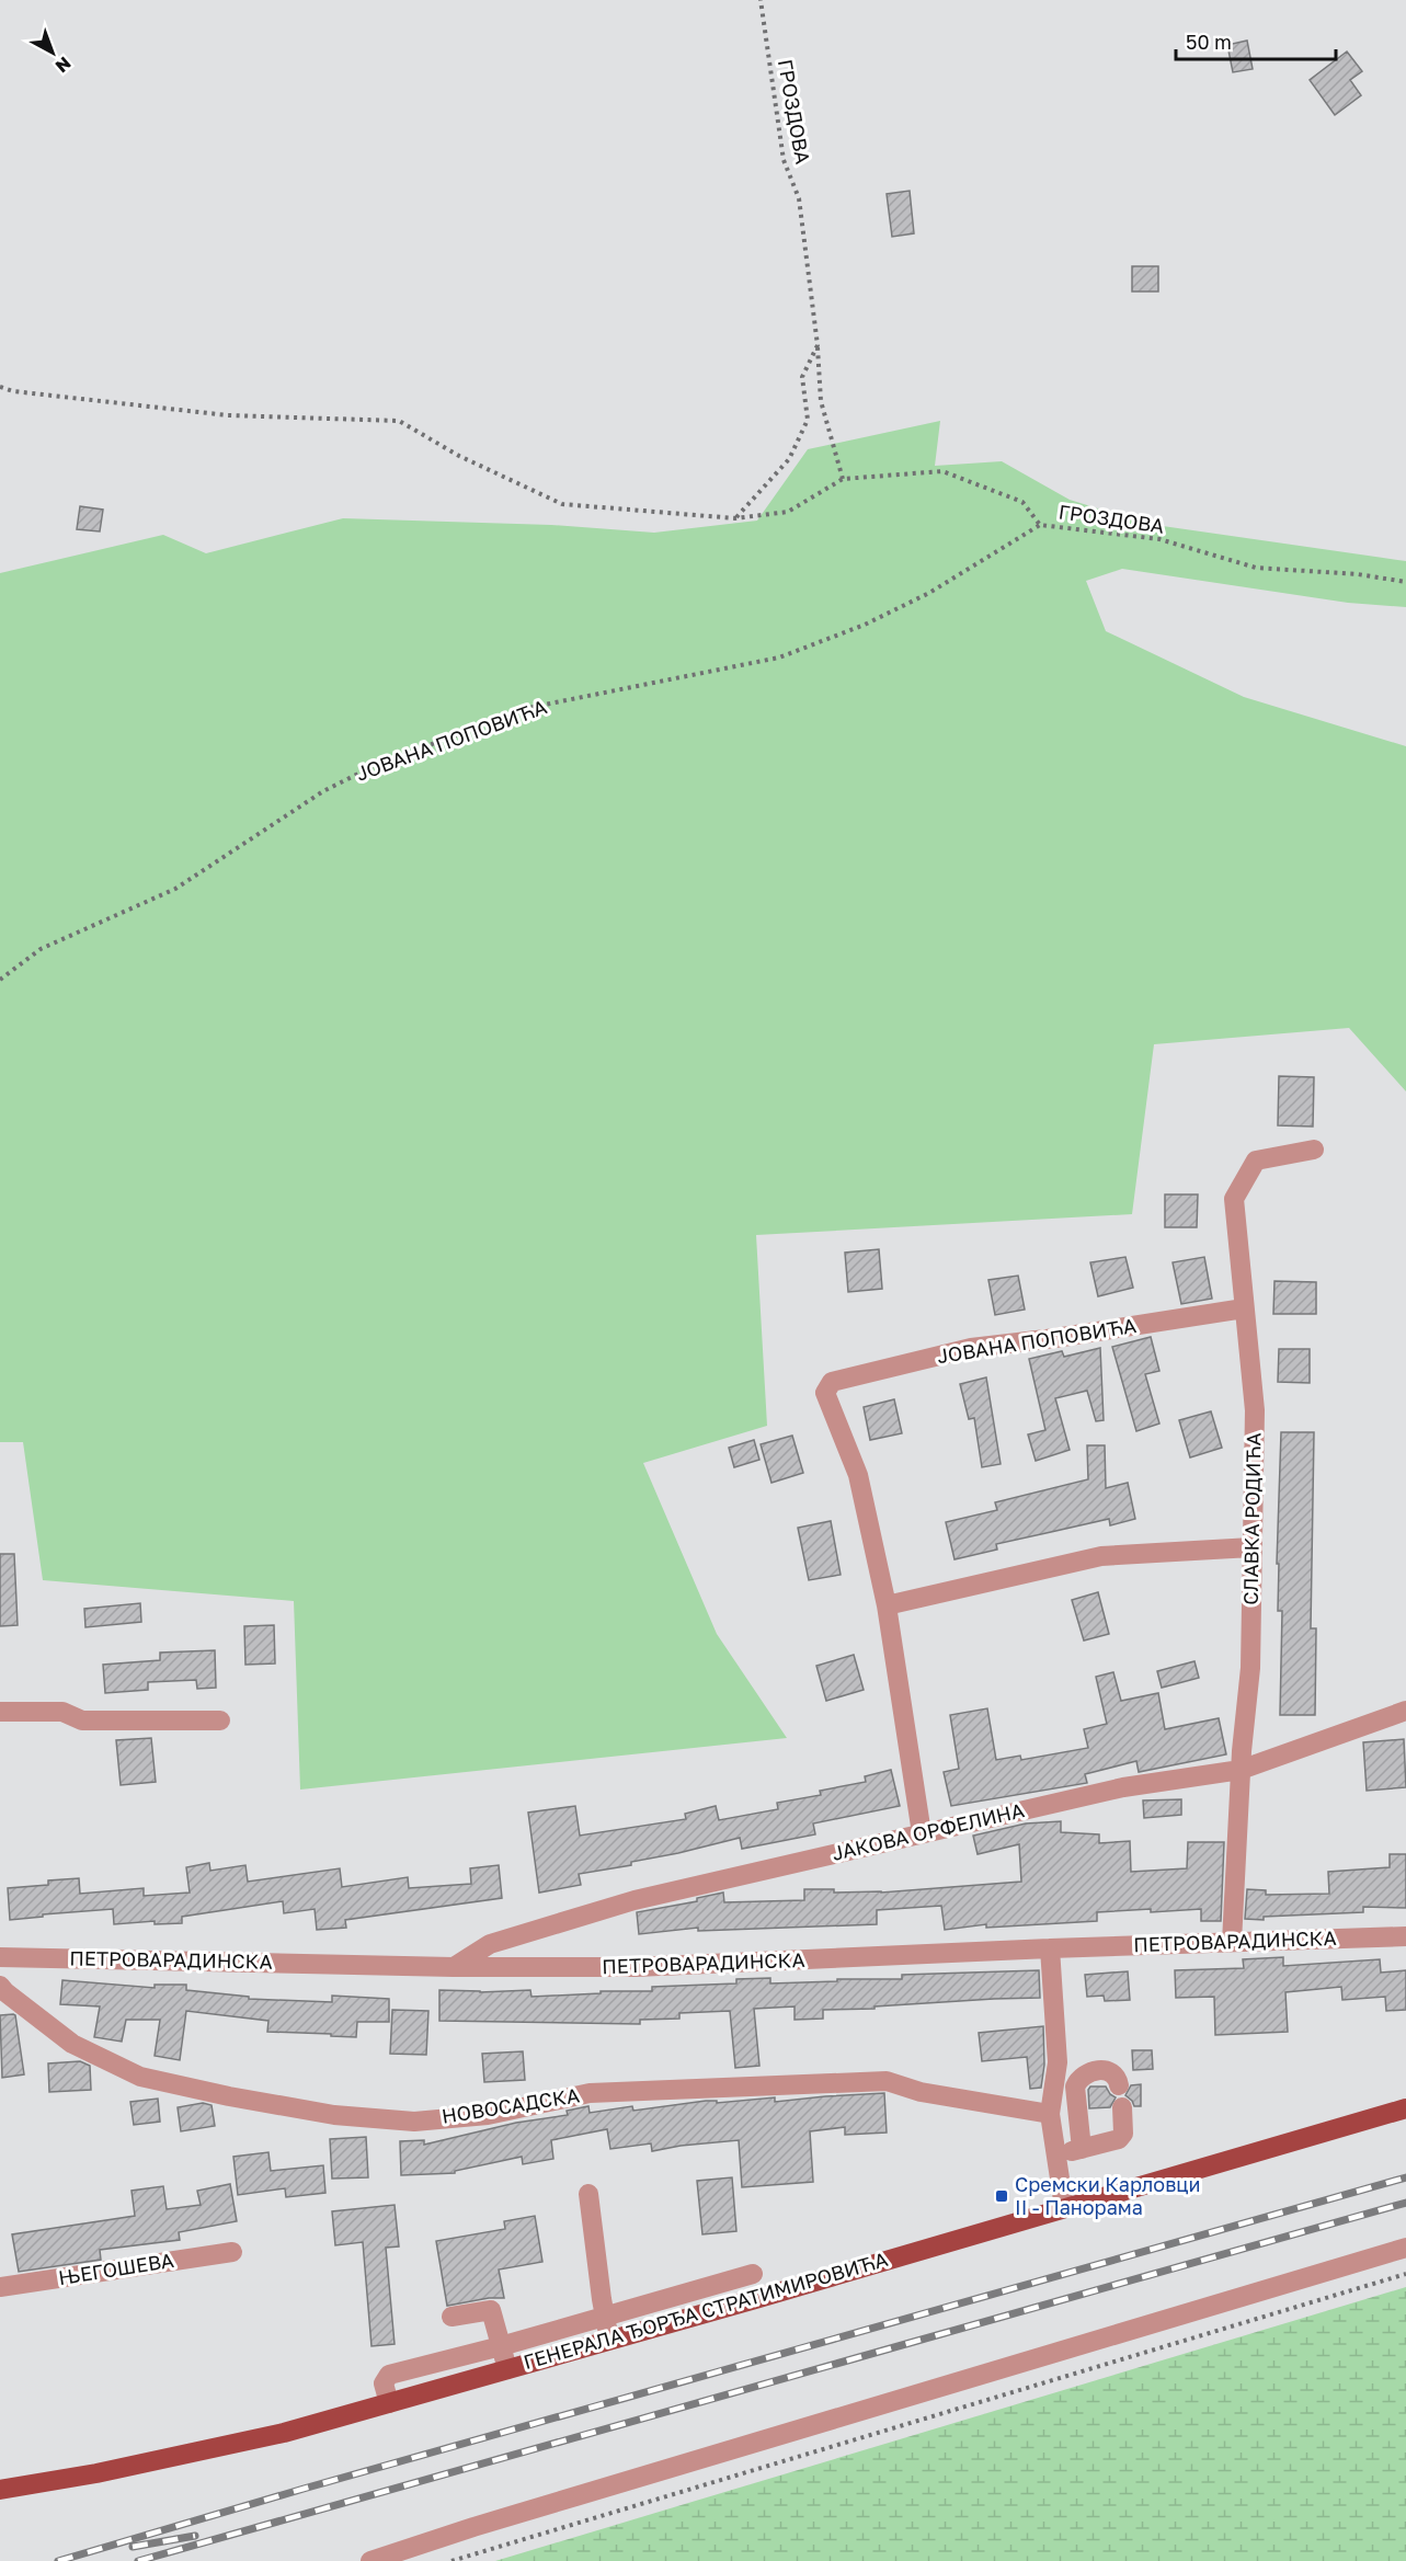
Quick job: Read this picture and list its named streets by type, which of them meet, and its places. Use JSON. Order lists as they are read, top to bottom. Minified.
{"streets":{"main road":["ГЕНЕРАЛА ЂОРЂА СТРАТИМИРОВИЋА"],"street":["ЈОВАНА ПОПОВИЋА","СЛАВКА РОДИЋА","ЈАКОВА ОРФЕЛИНА","ПЕТРОВАРАДИНСКА","НОВОСАДСКА","ЊЕГОШЕВА"],"path":["ГРОЗДОВА"]},"crossings":[["ГРОЗДОВА","ЈОВАНА ПОПОВИЋА"],["ЈОВАНА ПОПОВИЋА","СЛАВКА РОДИЋА"],["СЛАВКА РОДИЋА","ЈАКОВА ОРФЕЛИНА"],["СЛАВКА РОДИЋА","ПЕТРОВАРАДИНСКА"],["ЈАКОВА ОРФЕЛИНА","ПЕТРОВАРАДИНСКА"]],"places":{"transit":["Сремски Карловци II - Панорама"]},"scale_bar":"50 m","north":"bottom right"}
